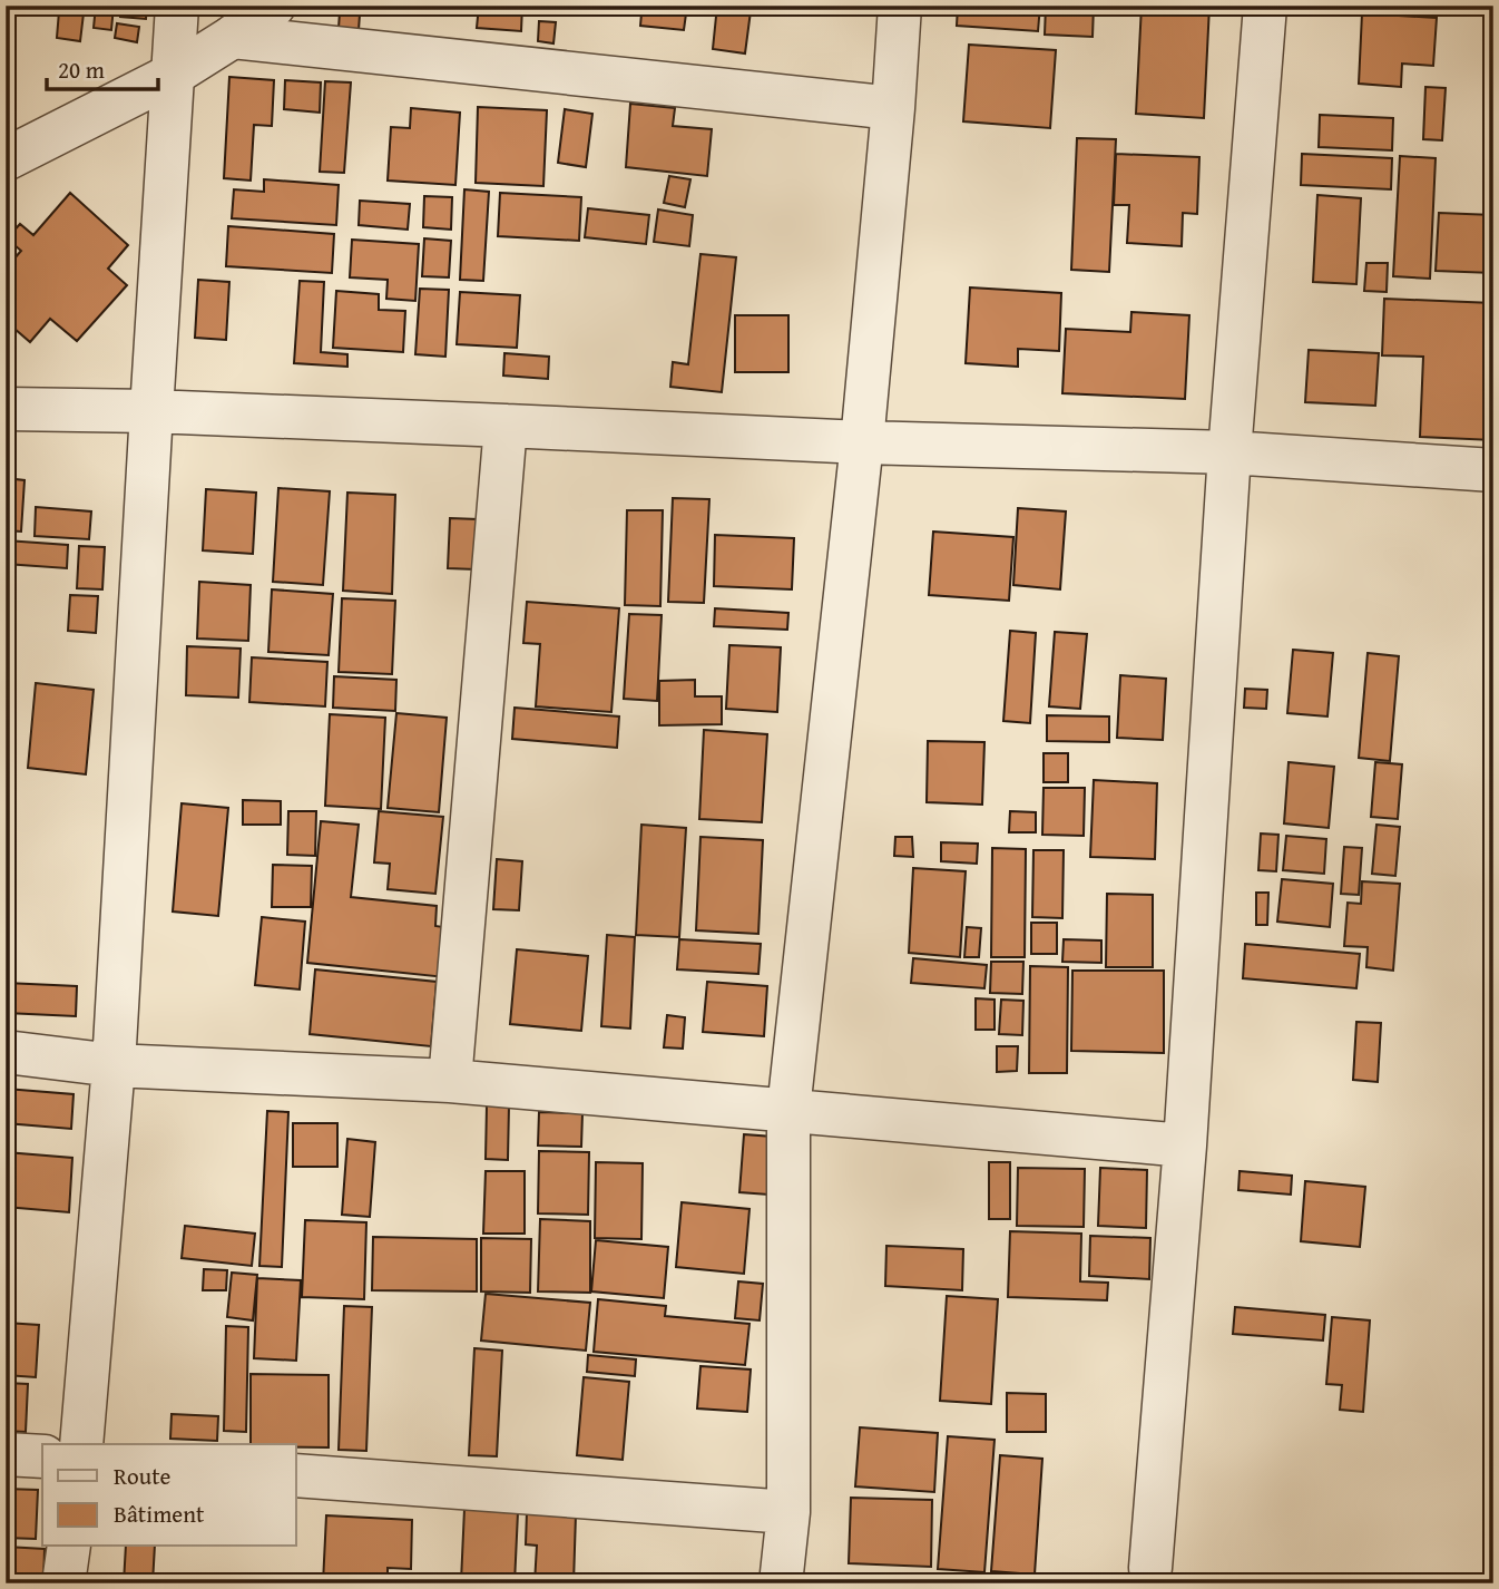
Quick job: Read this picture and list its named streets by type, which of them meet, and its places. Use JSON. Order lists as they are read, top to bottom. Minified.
{"legend":["Route","Bâtiment"],"scale_bar":"20 m"}
